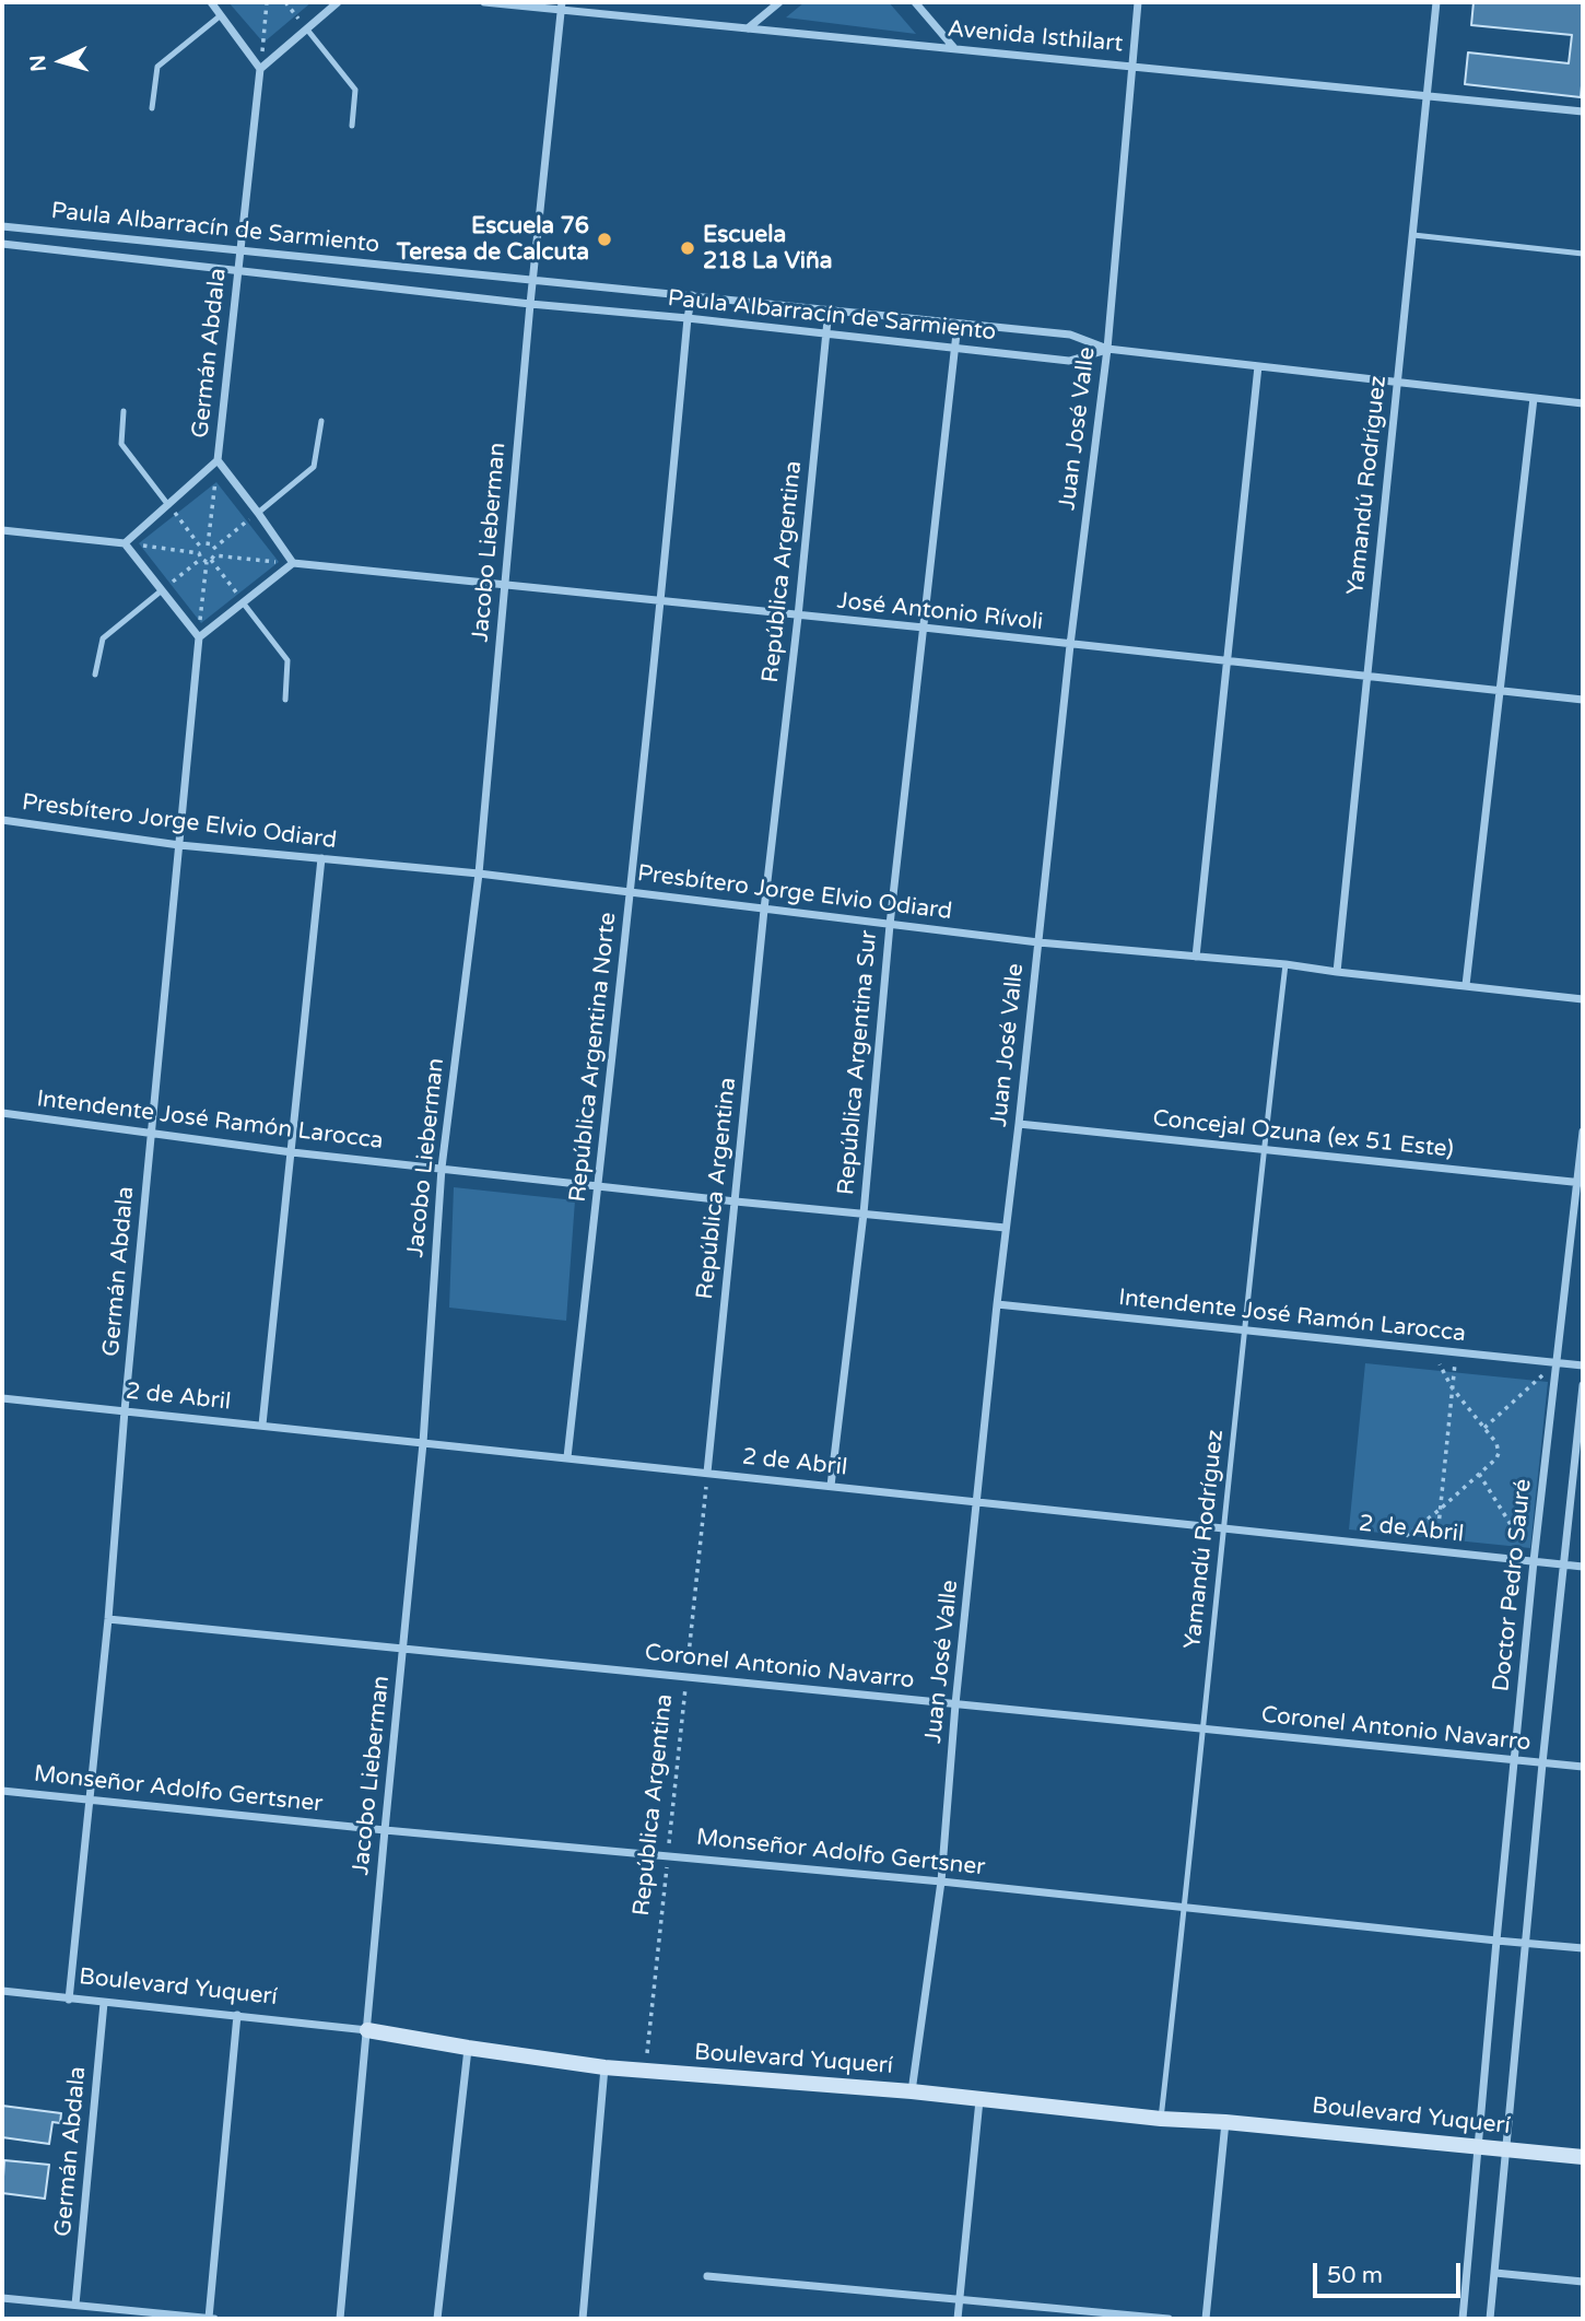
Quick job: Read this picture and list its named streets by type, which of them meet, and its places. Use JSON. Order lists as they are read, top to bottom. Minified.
{"streets":{"street":["Avenida Isthilart","Paula Albarracín de Sarmiento","Germán Abdala","Juan José Valle","Yamandú Rodríguez","Jacobo Lieberman","República Argentina","José Antonio Rívoli","Presbítero Jorge Elvio Odiard","República Argentina Norte","República Argentina Sur","Intendente José Ramón Larocca","Concejal Ozuna (ex 51 Este)","2 de Abril","Doctor Pedro Sauré","Coronel Antonio Navarro","Monseñor Adolfo Gertsner","Boulevard Yuquerí"]},"crossings":[["Avenida Isthilart","Juan José Valle"],["Avenida Isthilart","Yamandú Rodríguez"],["Avenida Isthilart","Jacobo Lieberman"],["Paula Albarracín de Sarmiento","Germán Abdala"],["Paula Albarracín de Sarmiento","Juan José Valle"],["Paula Albarracín de Sarmiento","Yamandú Rodríguez"],["Paula Albarracín de Sarmiento","Jacobo Lieberman"],["Paula Albarracín de Sarmiento","República Argentina"],["Paula Albarracín de Sarmiento","República Argentina Norte"],["Paula Albarracín de Sarmiento","República Argentina Sur"],["Germán Abdala","Presbítero Jorge Elvio Odiard"],["Germán Abdala","Intendente José Ramón Larocca"],["Germán Abdala","2 de Abril"],["Germán Abdala","Coronel Antonio Navarro"],["Germán Abdala","Monseñor Adolfo Gertsner"],["Germán Abdala","Boulevard Yuquerí"],["Juan José Valle","José Antonio Rívoli"],["Juan José Valle","Presbítero Jorge Elvio Odiard"],["Juan José Valle","Intendente José Ramón Larocca"],["Juan José Valle","Concejal Ozuna (ex 51 Este)"],["Juan José Valle","2 de Abril"],["Juan José Valle","Coronel Antonio Navarro"],["Juan José Valle","Monseñor Adolfo Gertsner"],["Juan José Valle","Boulevard Yuquerí"],["Yamandú Rodríguez","José Antonio Rívoli"],["Yamandú Rodríguez","Presbítero Jorge Elvio Odiard"],["Yamandú Rodríguez","Intendente José Ramón Larocca"],["Yamandú Rodríguez","Concejal Ozuna (ex 51 Este)"],["Yamandú Rodríguez","2 de Abril"],["Yamandú Rodríguez","Coronel Antonio Navarro"],["Yamandú Rodríguez","Monseñor Adolfo Gertsner"],["Yamandú Rodríguez","Boulevard Yuquerí"],["Jacobo Lieberman","José Antonio Rívoli"],["Jacobo Lieberman","Presbítero Jorge Elvio Odiard"],["Jacobo Lieberman","Intendente José Ramón Larocca"],["Jacobo Lieberman","2 de Abril"],["Jacobo Lieberman","Coronel Antonio Navarro"],["Jacobo Lieberman","Monseñor Adolfo Gertsner"],["Jacobo Lieberman","Boulevard Yuquerí"],["República Argentina","José Antonio Rívoli"],["República Argentina","Presbítero Jorge Elvio Odiard"],["República Argentina","Intendente José Ramón Larocca"],["República Argentina","2 de Abril"],["República Argentina","Coronel Antonio Navarro"],["República Argentina","Monseñor Adolfo Gertsner"],["República Argentina","Boulevard Yuquerí"],["José Antonio Rívoli","República Argentina Norte"],["José Antonio Rívoli","República Argentina Sur"],["Presbítero Jorge Elvio Odiard","República Argentina Norte"],["Presbítero Jorge Elvio Odiard","República Argentina Sur"],["República Argentina Norte","Intendente José Ramón Larocca"],["República Argentina Norte","2 de Abril"],["República Argentina Sur","Intendente José Ramón Larocca"],["República Argentina Sur","2 de Abril"],["Intendente José Ramón Larocca","Doctor Pedro Sauré"],["Concejal Ozuna (ex 51 Este)","Doctor Pedro Sauré"],["2 de Abril","Doctor Pedro Sauré"],["Doctor Pedro Sauré","Coronel Antonio Navarro"],["Doctor Pedro Sauré","Monseñor Adolfo Gertsner"],["Doctor Pedro Sauré","Boulevard Yuquerí"]],"places":["Escuela 76 Teresa de Calcuta","Escuela 218 La Viña"],"scale_bar":"50 m","north":"left"}
